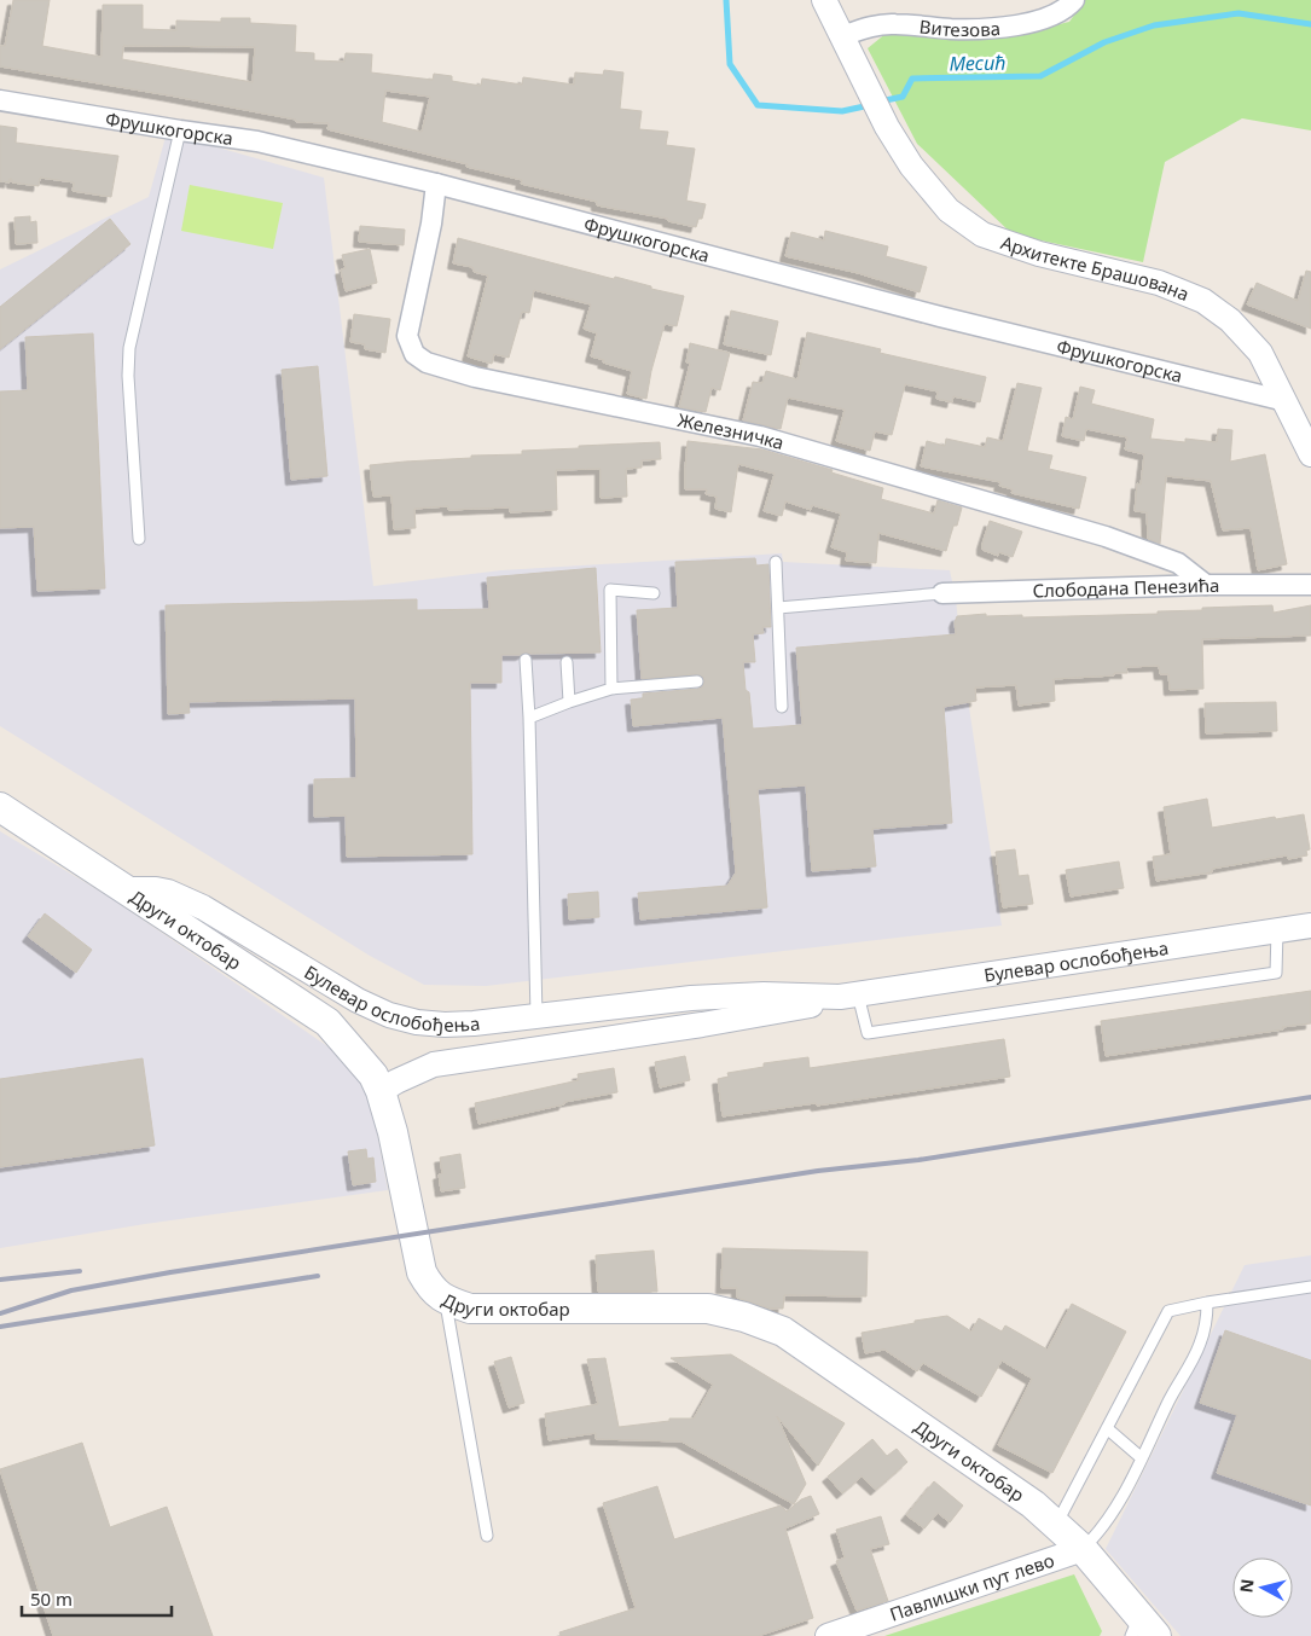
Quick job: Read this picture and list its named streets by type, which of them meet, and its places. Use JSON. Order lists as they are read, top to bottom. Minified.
{"streets":{"main road":["Други октобар"],"street":["Витезова","Фрушкогорска","Архитекте Брашована","Железничка","Слободана Пенезића","Булевар ослобођења","Павлишки пут лево"]},"crossings":[["Витезова","Архитекте Брашована"],["Фрушкогорска","Архитекте Брашована"],["Фрушкогорска","Железничка"],["Железничка","Слободана Пенезића"],["Други октобар","Булевар ослобођења"],["Други октобар","Павлишки пут лево"]],"water":["Месић"],"scale_bar":"50 m","north":"left"}
